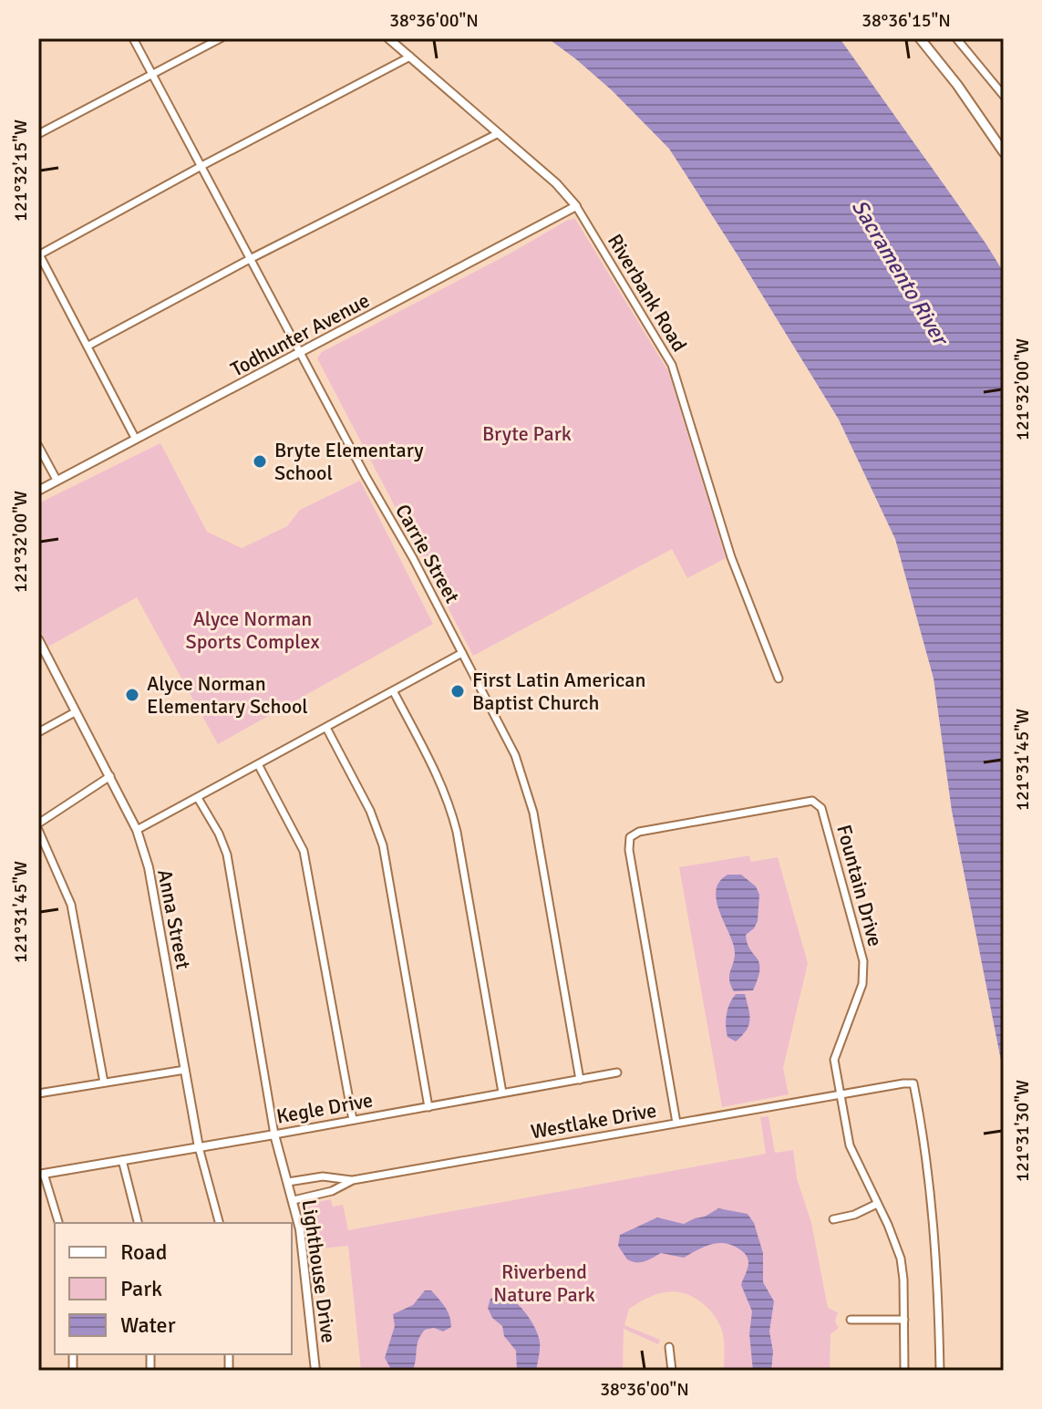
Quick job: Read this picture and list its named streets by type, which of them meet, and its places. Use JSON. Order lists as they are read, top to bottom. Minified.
{"streets":{"street":["Riverbank Road","Todhunter Avenue","Carrie Street","Fountain Drive","Anna Street","Kegle Drive","Westlake Drive","Lighthouse Drive"]},"crossings":[["Riverbank Road","Todhunter Avenue"],["Todhunter Avenue","Carrie Street"],["Carrie Street","Kegle Drive"],["Fountain Drive","Westlake Drive"],["Anna Street","Kegle Drive"],["Kegle Drive","Lighthouse Drive"],["Westlake Drive","Lighthouse Drive"]],"water":["Sacramento River"],"parks":["Bryte Park","Alyce Norman Sports Complex","Riverbend Nature Park"],"places":["Bryte Elementary School","First Latin American Baptist Church","Alyce Norman Elementary School"],"legend":["Road","Park","Water"],"coordinates":["38°36'00\"N","38°36'15\"N","121°32'15\"W","121°32'00\"W","121°31'45\"W","121°31'30\"W"]}
